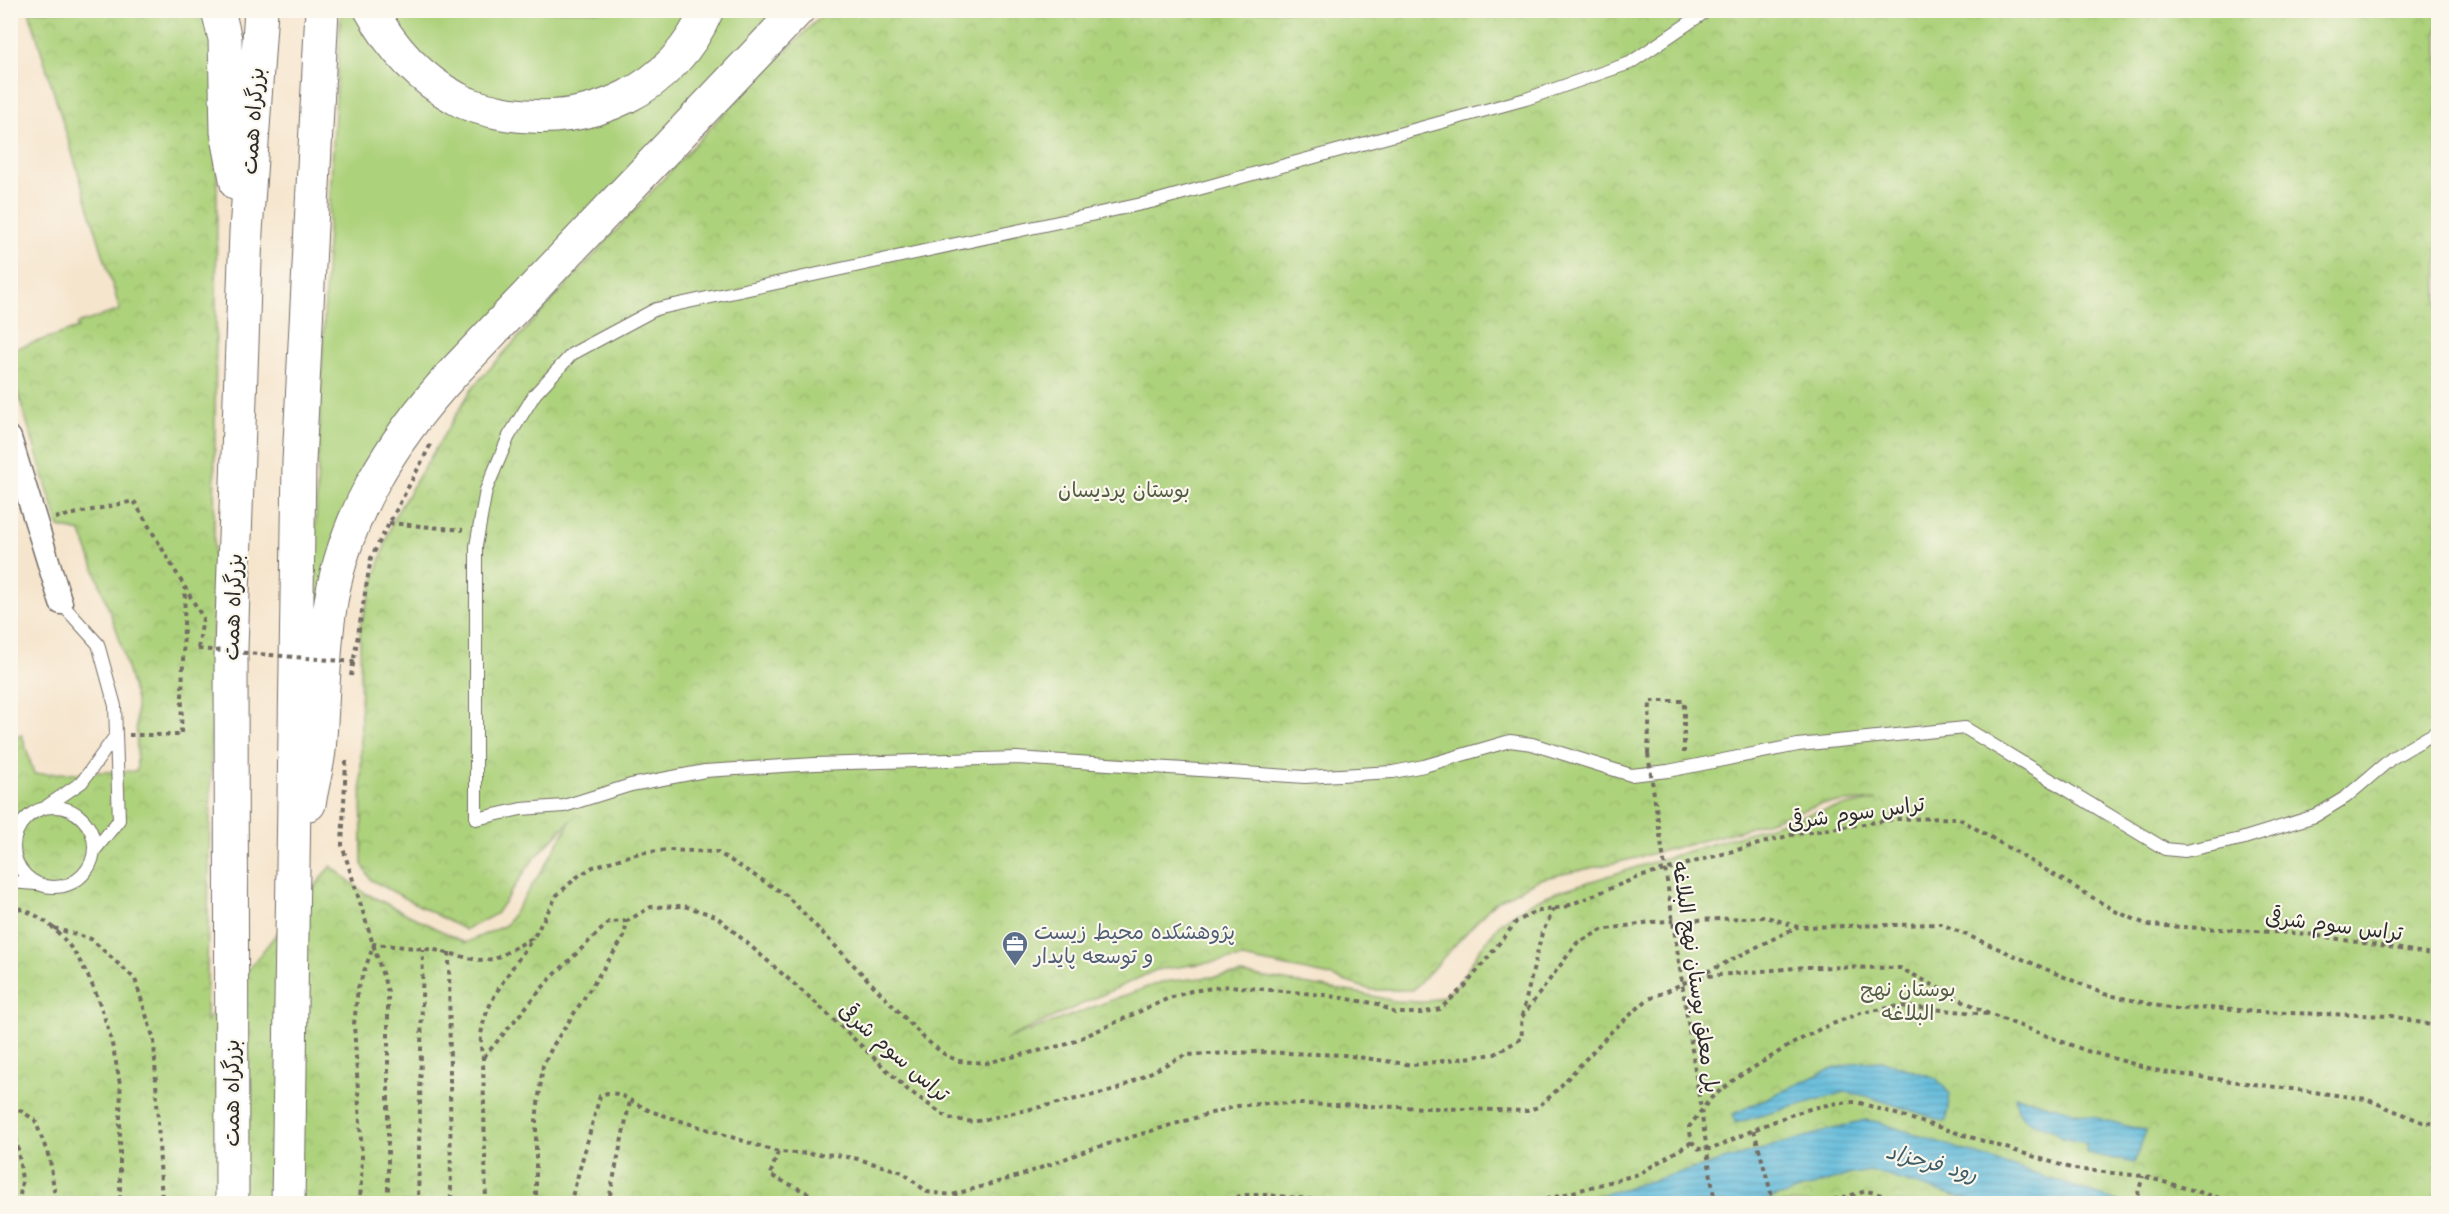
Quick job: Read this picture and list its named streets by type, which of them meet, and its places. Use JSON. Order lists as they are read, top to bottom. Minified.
{"streets":{"highway":["بزرگراه همت"],"path":["تراس سوم شرقی","پل معلق بوستان نهج البلاغه"]},"water":["رود فرحزاد"],"parks":["بوستان پردیسان","بوستان نهج البلاغه"],"places":{"office":["پژوهشکده محیط زیست و توسعه پایدار"]}}
